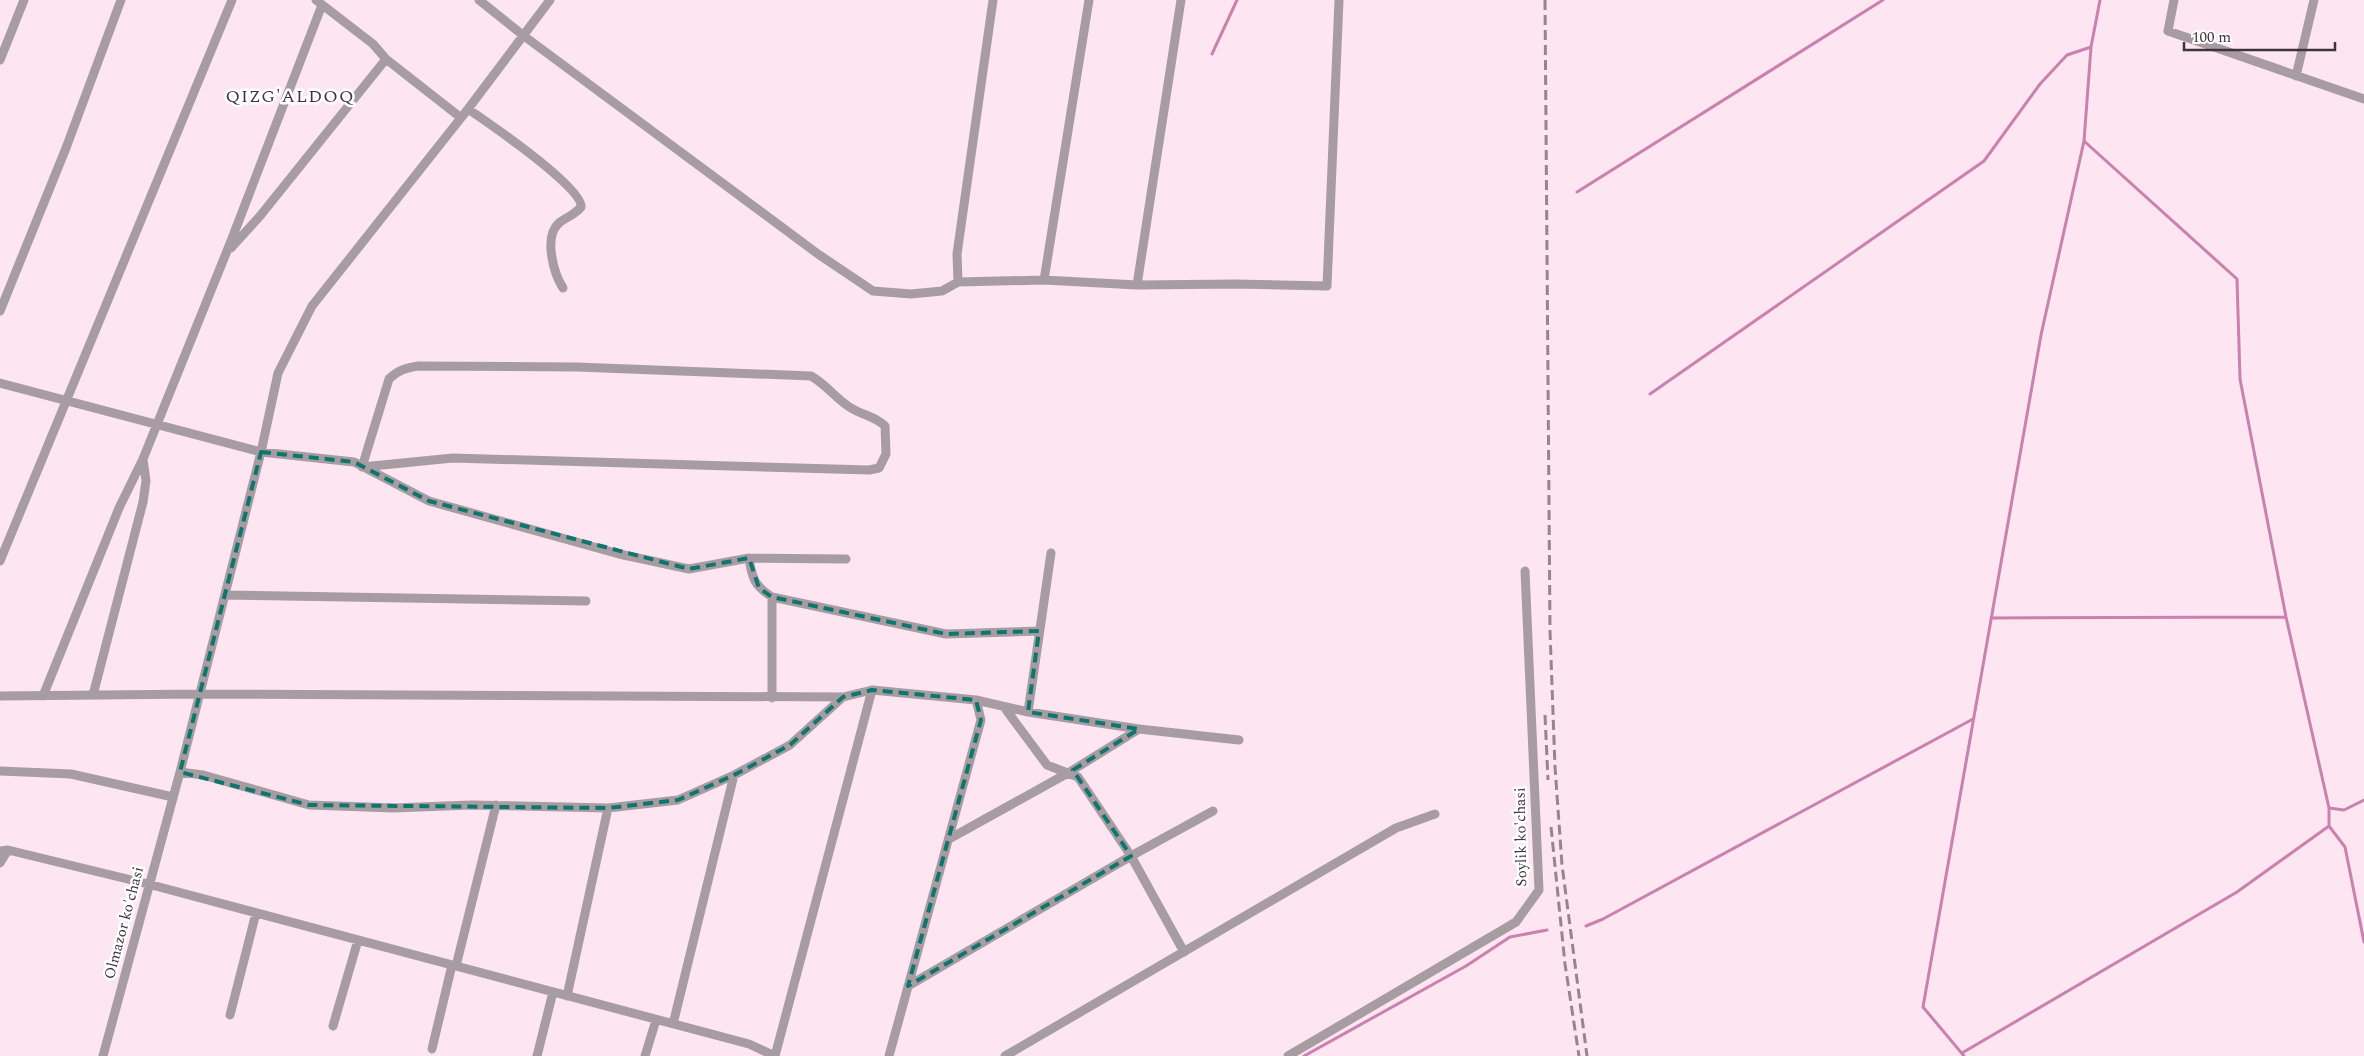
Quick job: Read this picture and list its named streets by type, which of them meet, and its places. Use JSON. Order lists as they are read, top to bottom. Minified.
{"streets":{"street":["Soylik ko'chasi","Olmazor ko'chasi"]},"districts":["QIZG'ALDOQ"],"scale_bar":"100 m"}
